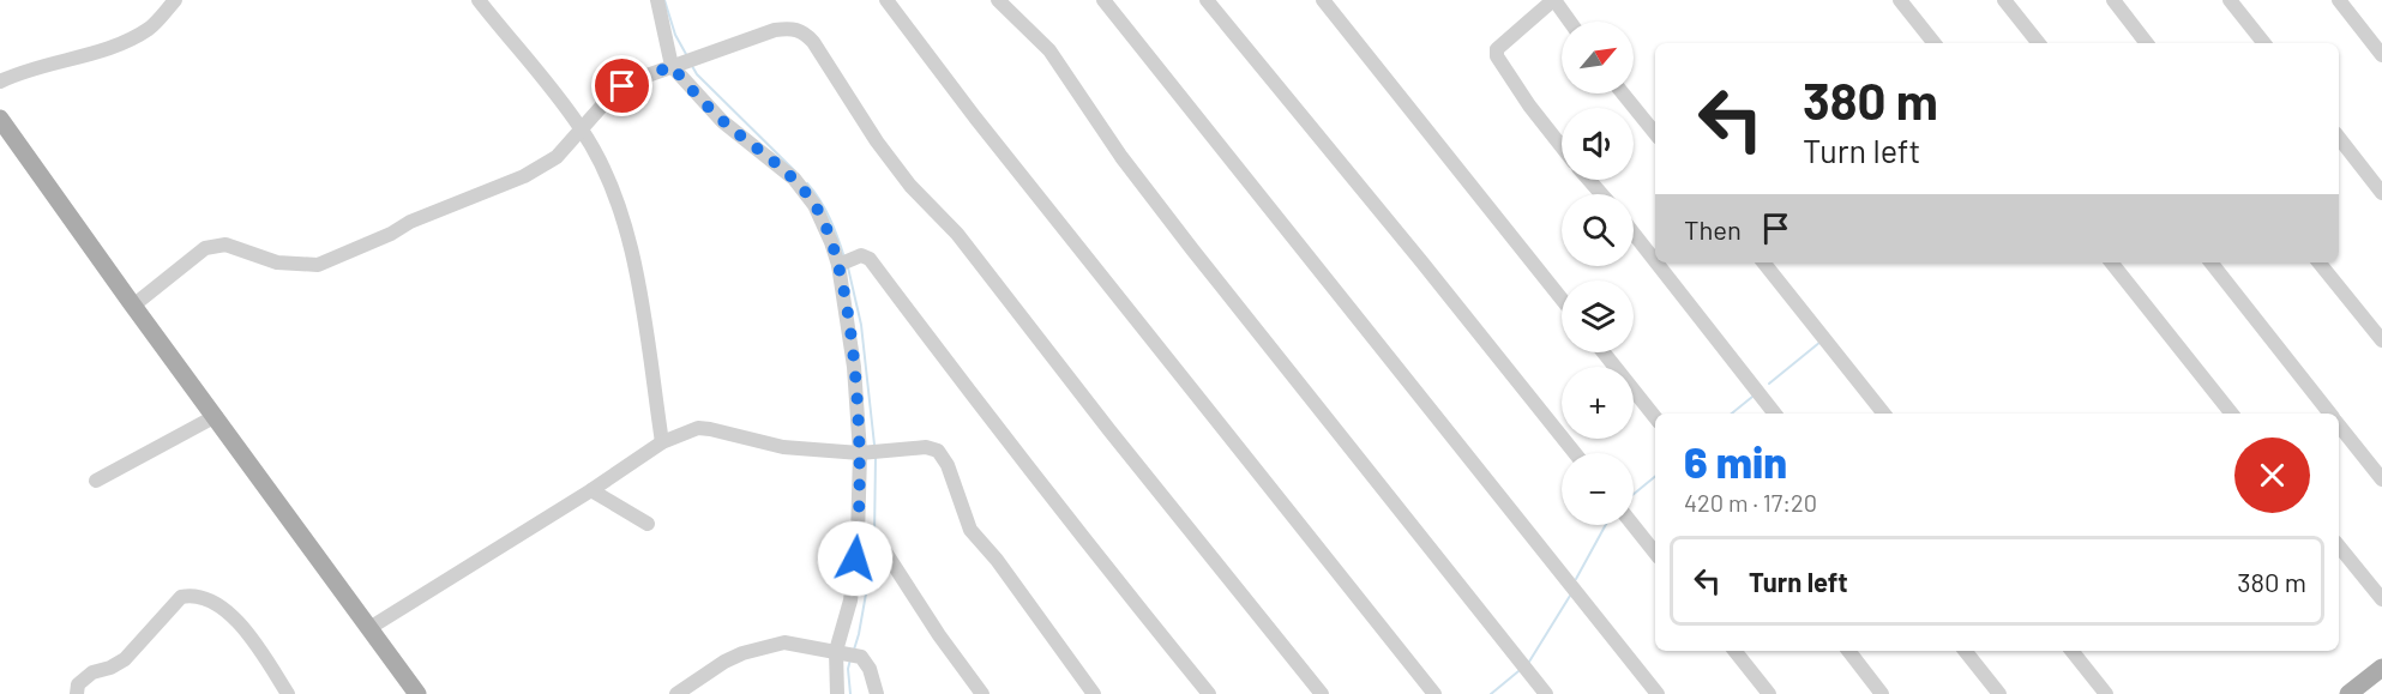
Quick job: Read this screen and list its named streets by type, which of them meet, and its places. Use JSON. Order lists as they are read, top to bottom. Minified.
{"north":"top right","page":{"map_buttons":["+","−"],"turn":["380 m","Turn left"],"then":"Then","heading":["6 min","420 m · 17:20"],"list":[{"name":"Turn left","value":"380 m"}]}}
